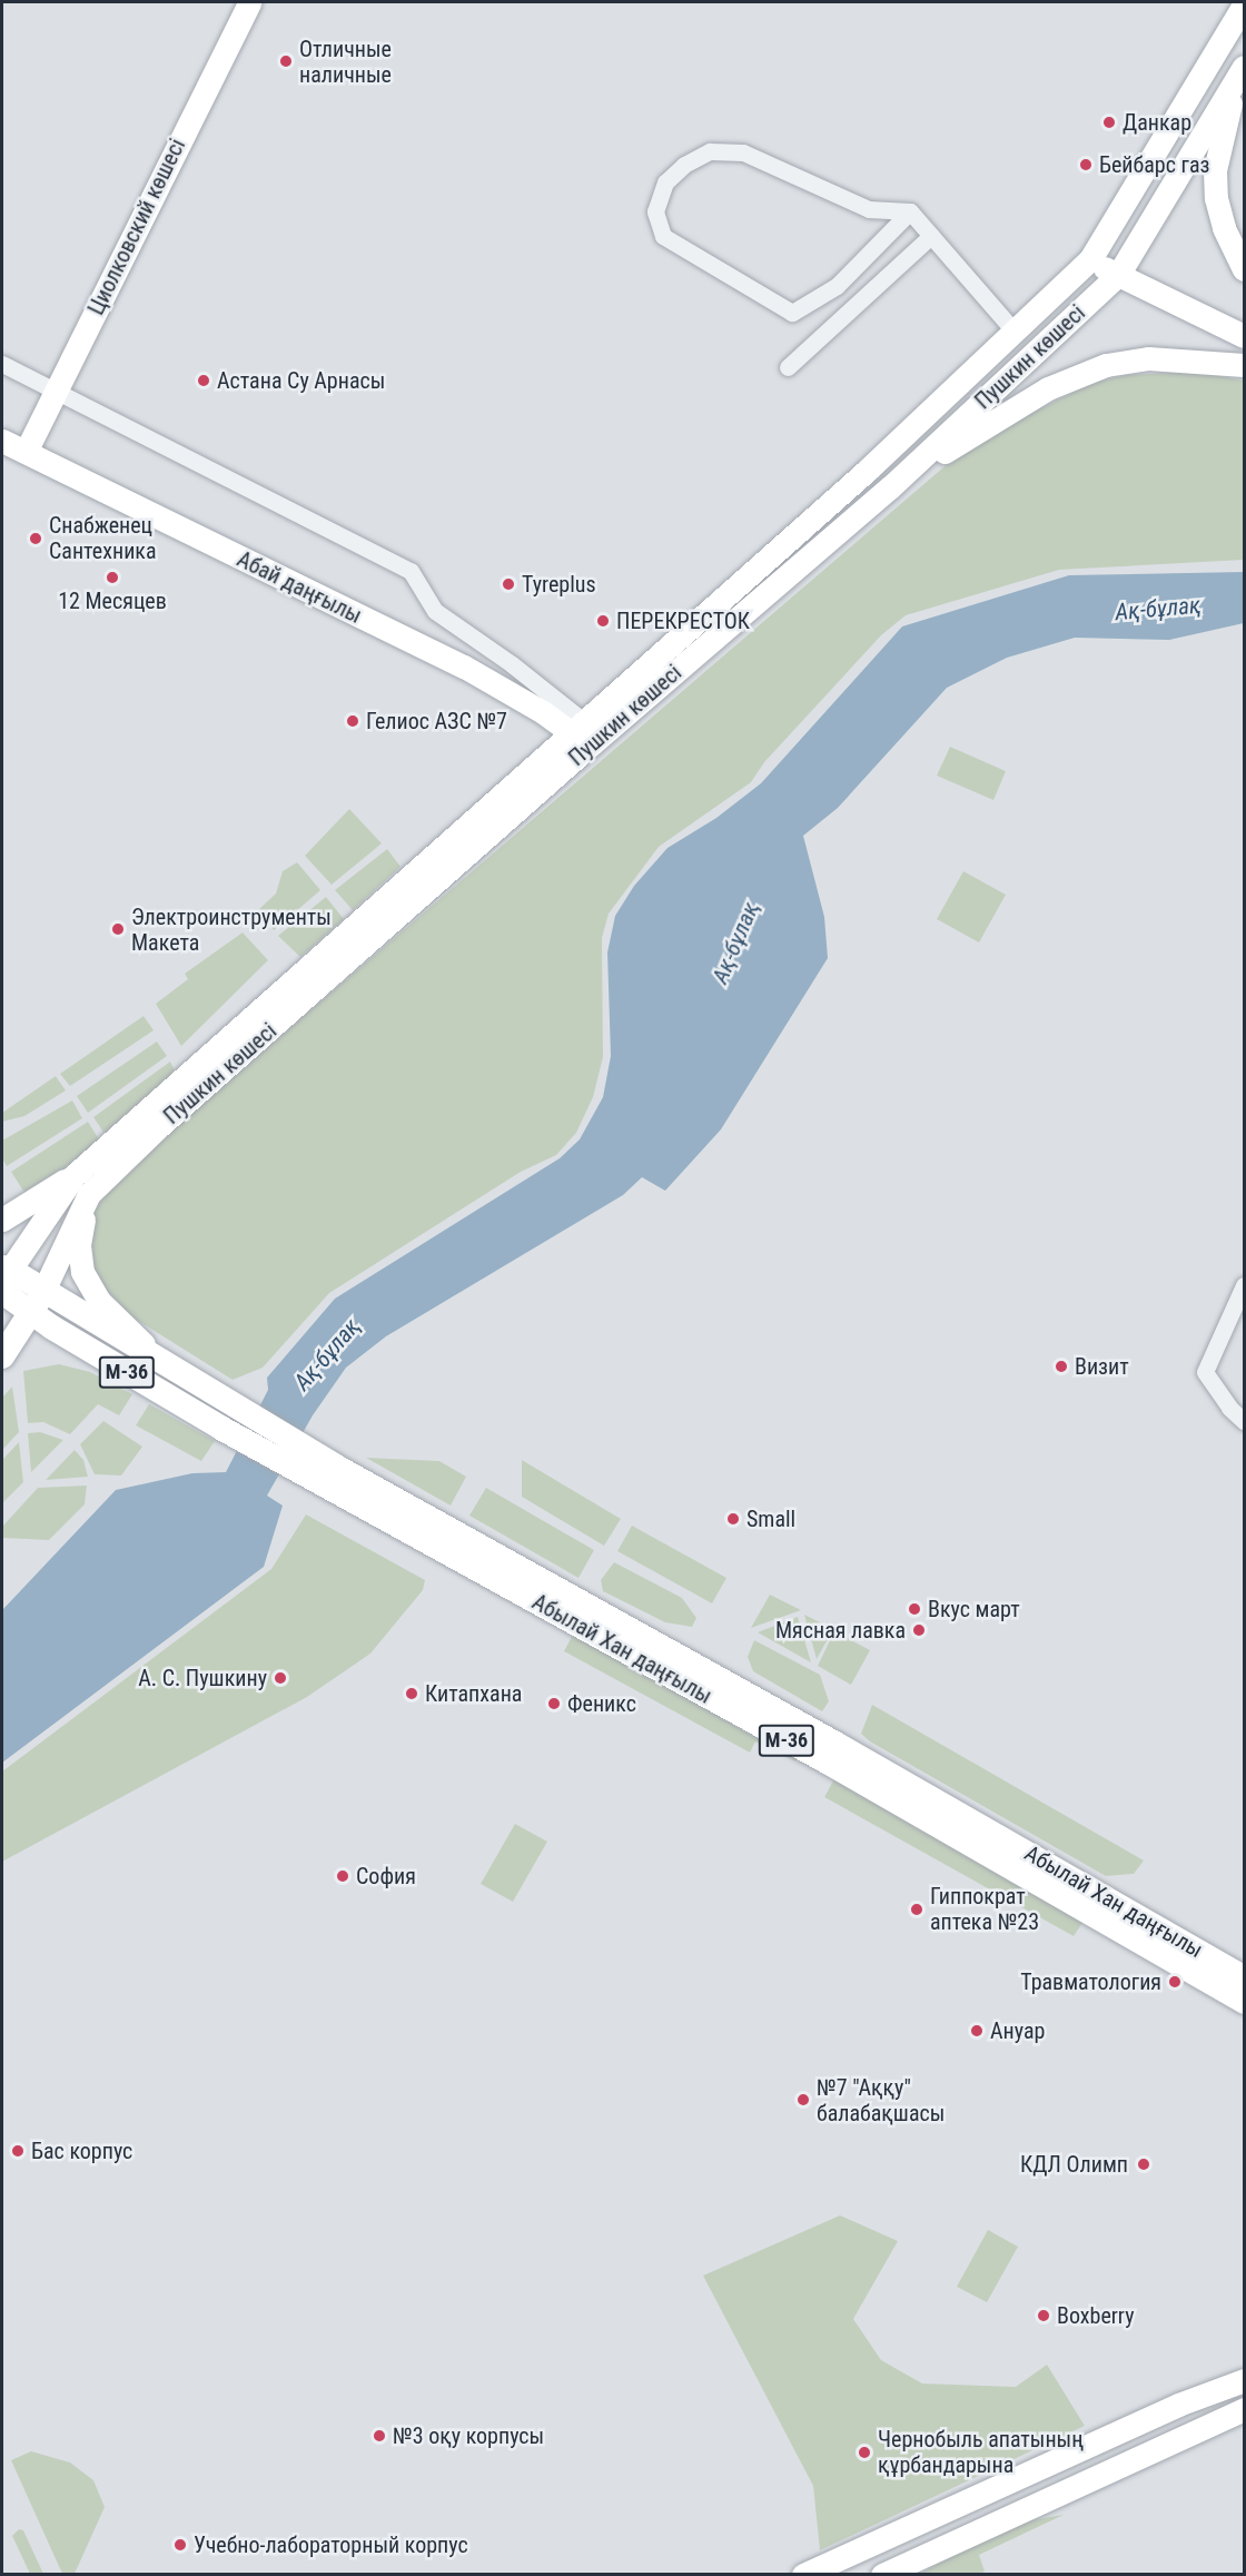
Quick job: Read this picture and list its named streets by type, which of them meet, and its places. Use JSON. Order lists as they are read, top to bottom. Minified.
{"streets":{"main road":["Циолковский көшесі","Пушкин көшесі","Абай даңғылы","M-36","Абылай Хан даңғылы"]},"crossings":[["Циолковский көшесі","Абай даңғылы"],["Пушкин көшесі","Абай даңғылы"],["Пушкин көшесі","Абылай Хан даңғылы"]],"water":["Ақ-бұлақ"],"places":["Отличные наличные","Данкар","Бейбарс газ","Астана Су Арнасы","Снабженец Сантехника","12 Месяцев","Tyreplus","ПЕРЕКРЕСТОК","Гелиос АЗС №7","Электроинструменты Макета","Визит","Small","Вкус март","Мясная лавка","А. С. Пушкину","Китапхана","Феникс","София","Гиппократ аптека №23","Травматология","Ануар","№7 \"Аққу\" балабақшасы","Бас корпус","КДЛ Олимп","Boxberry","№3 оқу корпусы","Чернобыль апатының құрбандарына","Учебно-лабораторный корпус"]}
